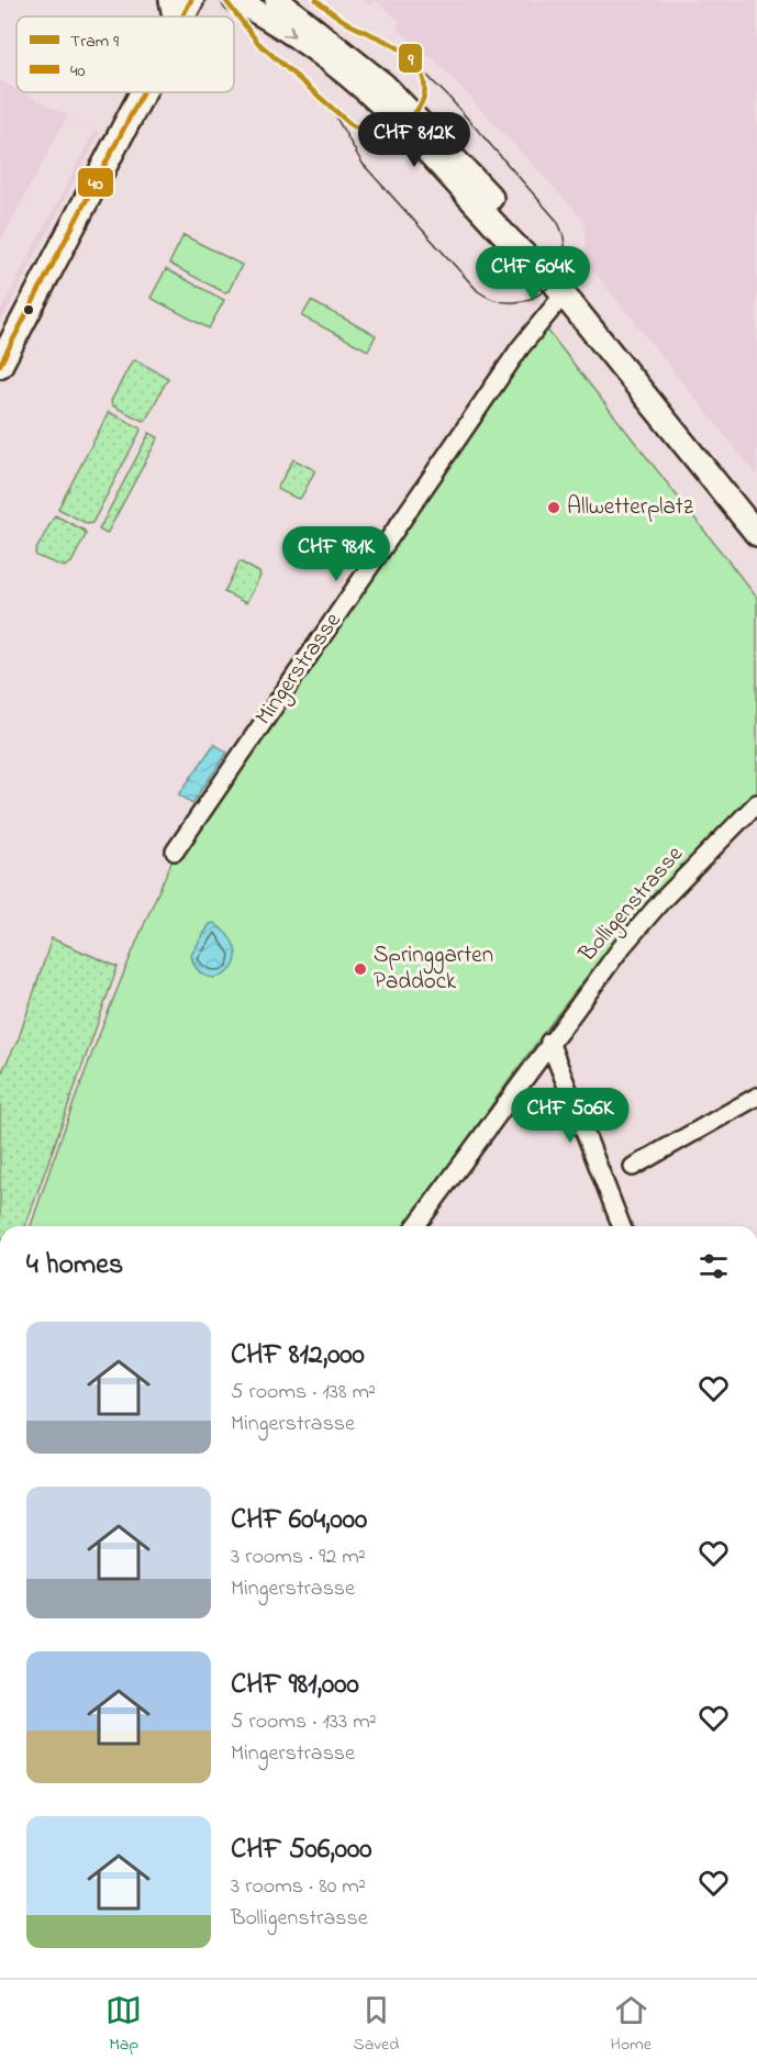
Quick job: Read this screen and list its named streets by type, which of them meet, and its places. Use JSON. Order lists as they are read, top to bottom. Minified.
{"streets":{"street":["Mingerstrasse","Bolligenstrasse"]},"places":["Allwetterplatz","Springgarten Paddock"],"lines":["tram line 9","transit line 40"],"legend":["Tram 9","40"],"page":{"price":["CHF 812K","CHF 604K","CHF 981K","CHF 506K"],"heading":"4 homes","list":[{"name":"CHF 812,000","note":"5 rooms · 138 m² · Mingerstrasse"},{"name":"CHF 604,000","note":"3 rooms · 92 m² · Mingerstrasse"},{"name":"CHF 981,000","note":"5 rooms · 133 m² · Mingerstrasse"},{"name":"CHF 506,000","note":"3 rooms · 80 m² · Bolligenstrasse"}],"tabs":["Map","Saved","Home"]}}
